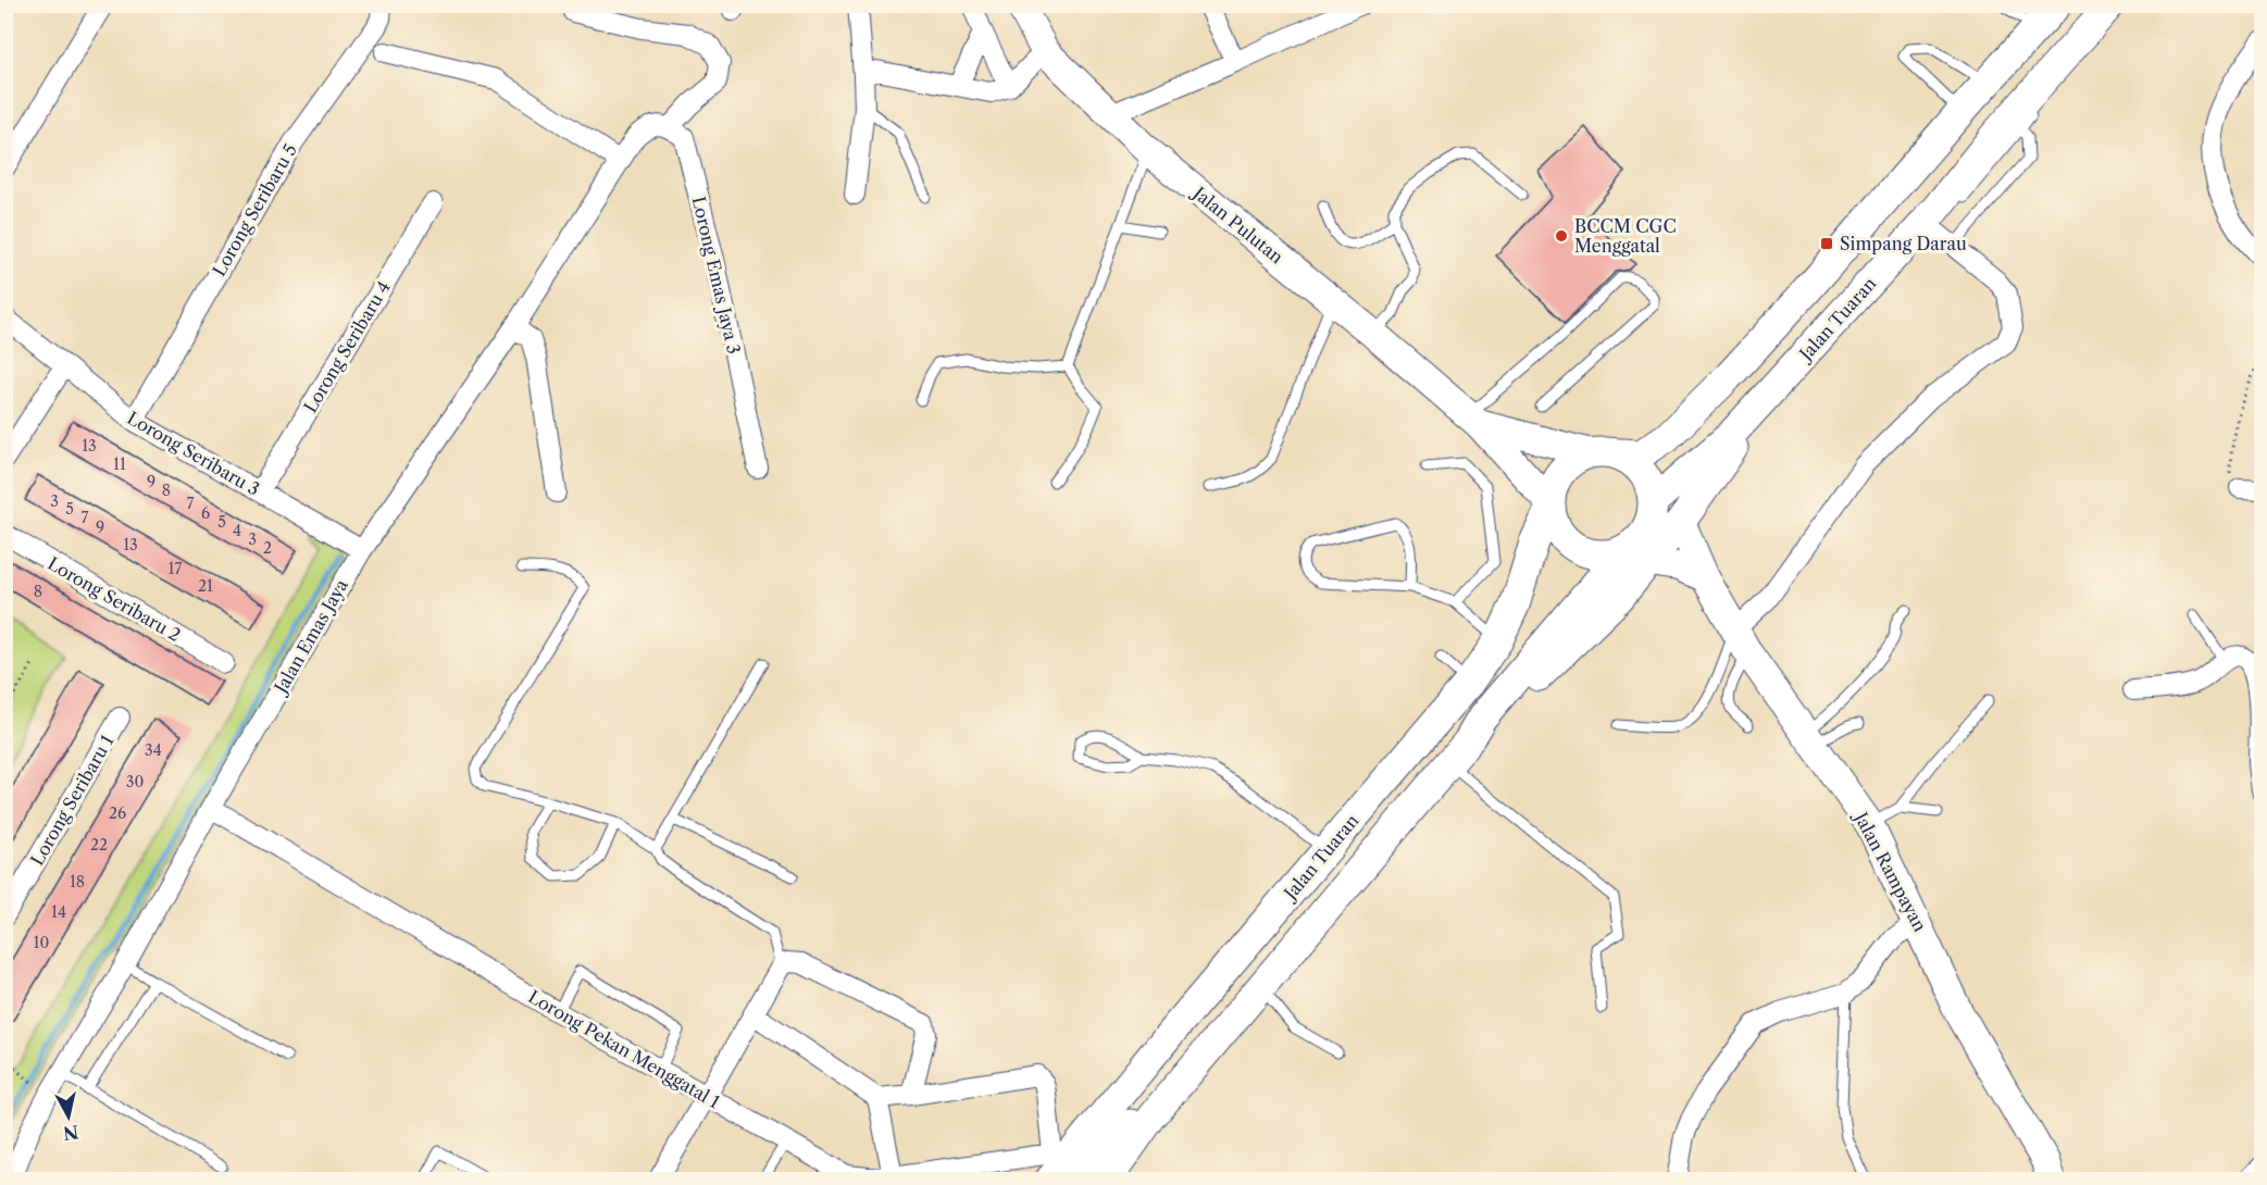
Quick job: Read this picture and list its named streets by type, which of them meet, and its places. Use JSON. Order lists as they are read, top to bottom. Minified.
{"streets":{"main road":["Jalan Tuaran"],"street":["Lorong Seribaru 5","Jalan Pulutan","Lorong Emas Jaya 3","Lorong Seribaru 4","Lorong Seribaru 3","Lorong Seribaru 2","Jalan Emas Jaya","Lorong Seribaru 1","Jalan Rampayan","Lorong Pekan Menggatal 1"]},"crossings":[["Lorong Seribaru 5","Lorong Seribaru 3"],["Jalan Pulutan","Jalan Tuaran"],["Lorong Emas Jaya 3","Jalan Emas Jaya"],["Jalan Tuaran","Lorong Pekan Menggatal 1"],["Lorong Seribaru 4","Lorong Seribaru 3"],["Lorong Seribaru 3","Jalan Emas Jaya"],["Jalan Emas Jaya","Lorong Pekan Menggatal 1"]],"places":{"other":["BCCM CGC Menggatal"],"transit":["Simpang Darau"]},"house_numbers":["13","11","9","8","3","7","5","6","7","5","9","4","3","13","2","17","21","8","34","30","26","22","18","14","10"],"north":"bottom"}
